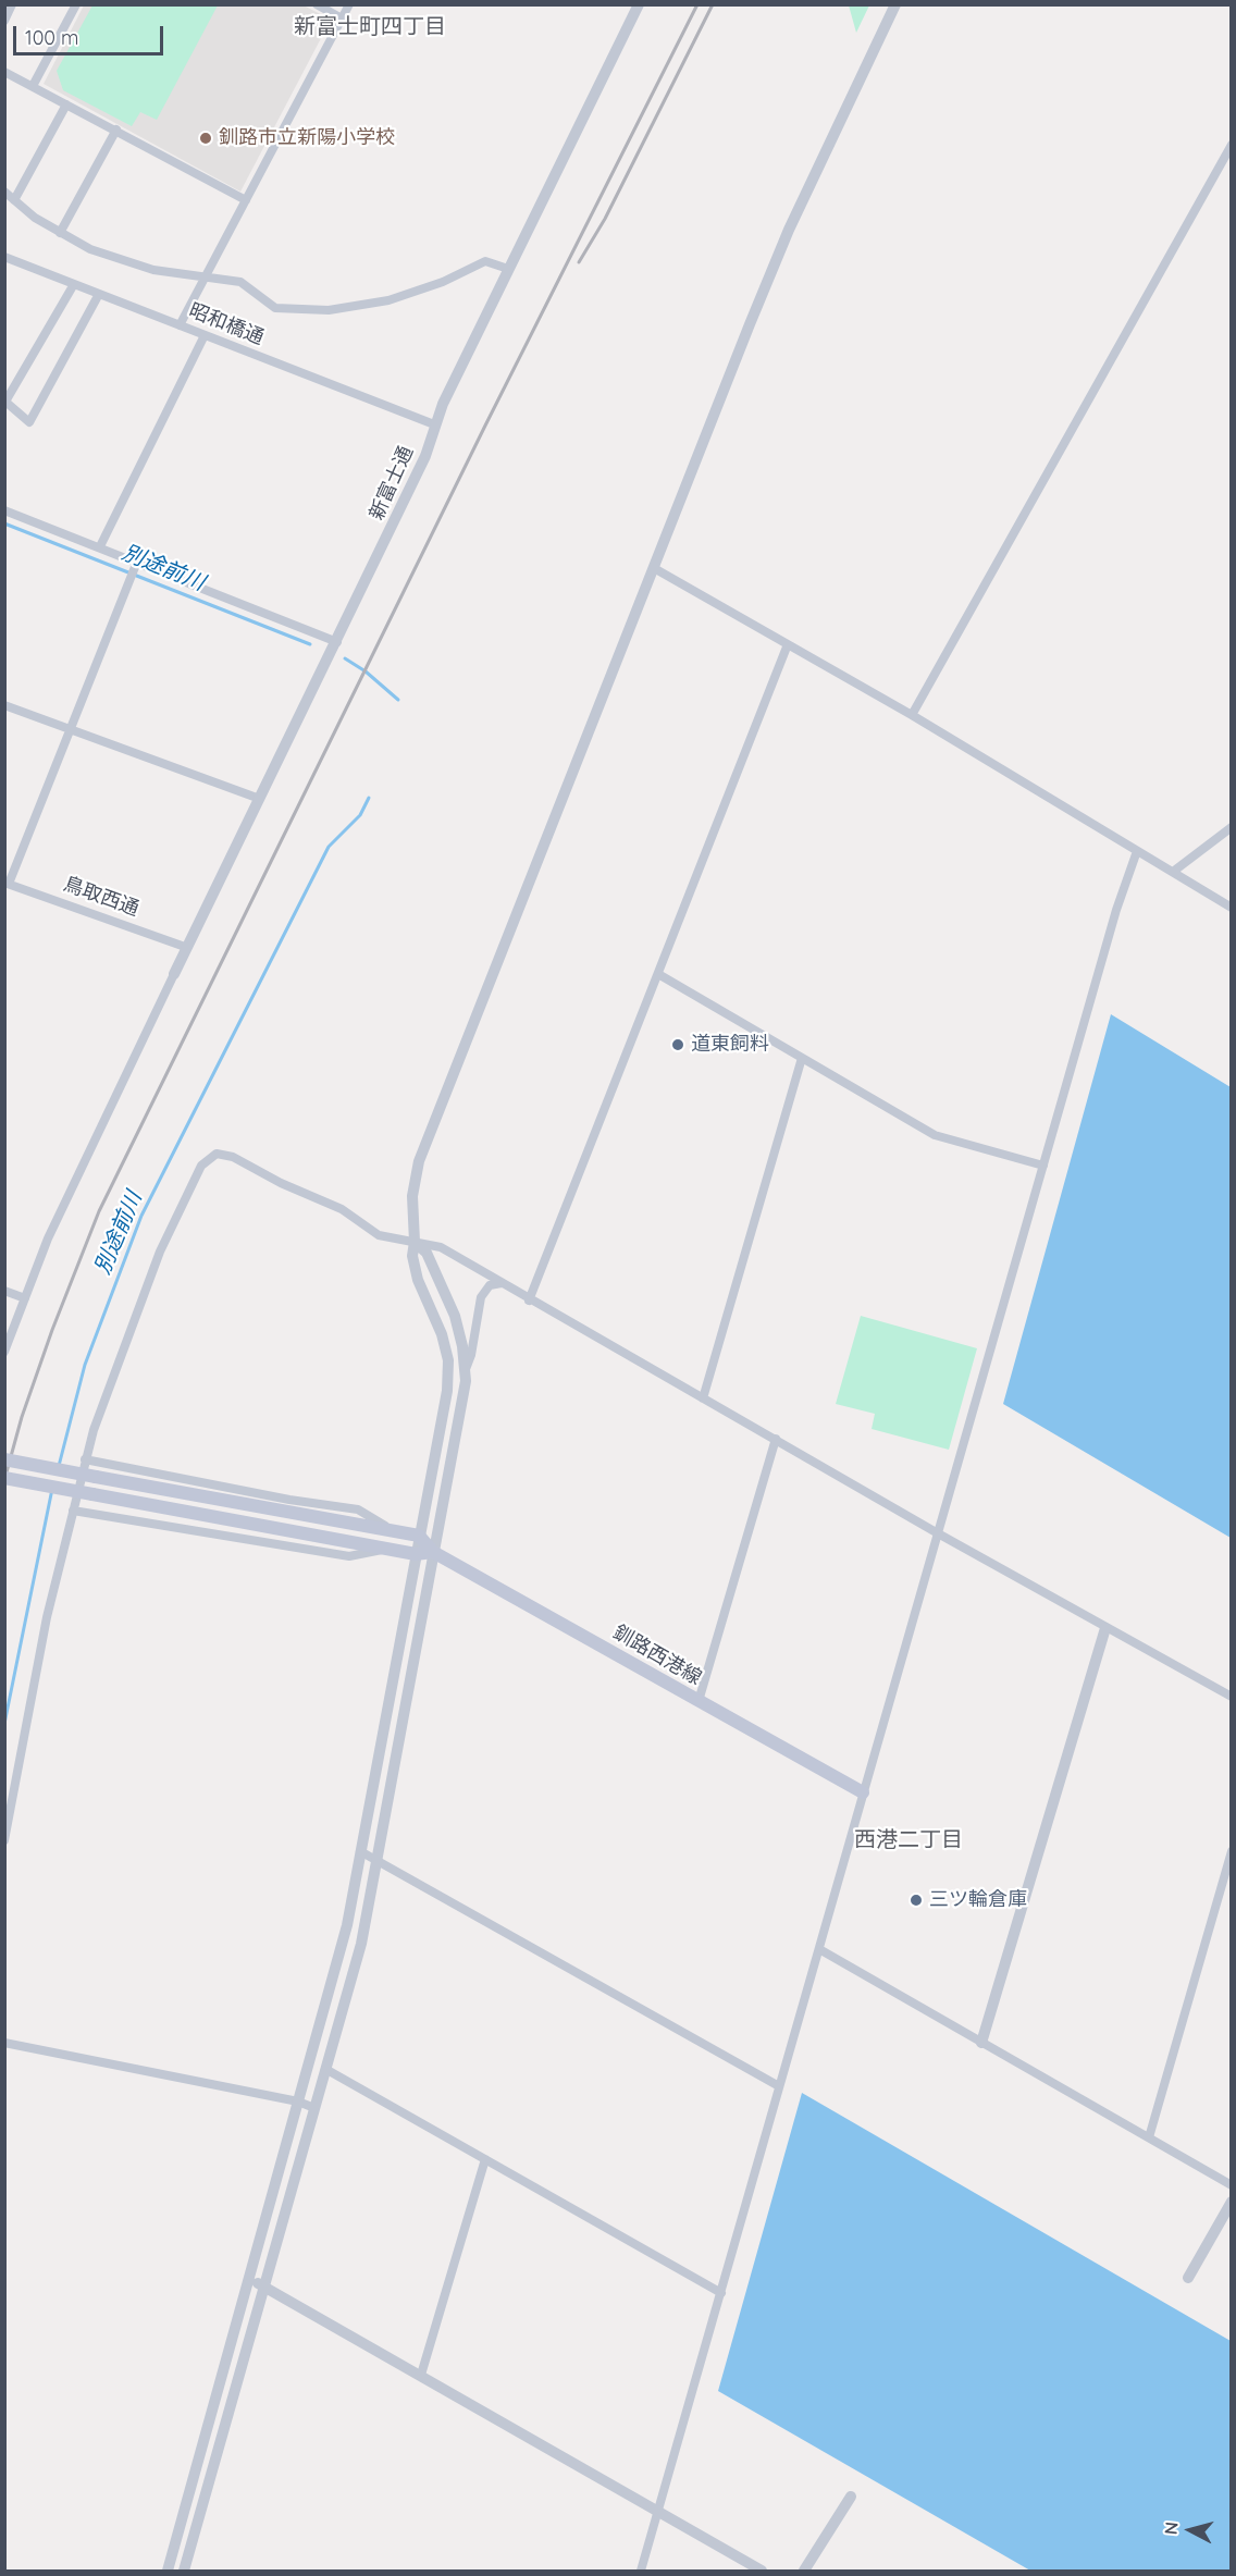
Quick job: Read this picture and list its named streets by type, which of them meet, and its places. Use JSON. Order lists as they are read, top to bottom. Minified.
{"streets":{"main road":["釧路西港線"],"street":["昭和橋通","新富士通","鳥取西通"]},"crossings":[["昭和橋通","新富士通"],["新富士通","鳥取西通"]],"districts":["新富士町四丁目","西港二丁目"],"water":["別途前川"],"places":["釧路市立新陽小学校","道東飼料","三ツ輪倉庫"],"scale_bar":"100 m","north":"left"}
